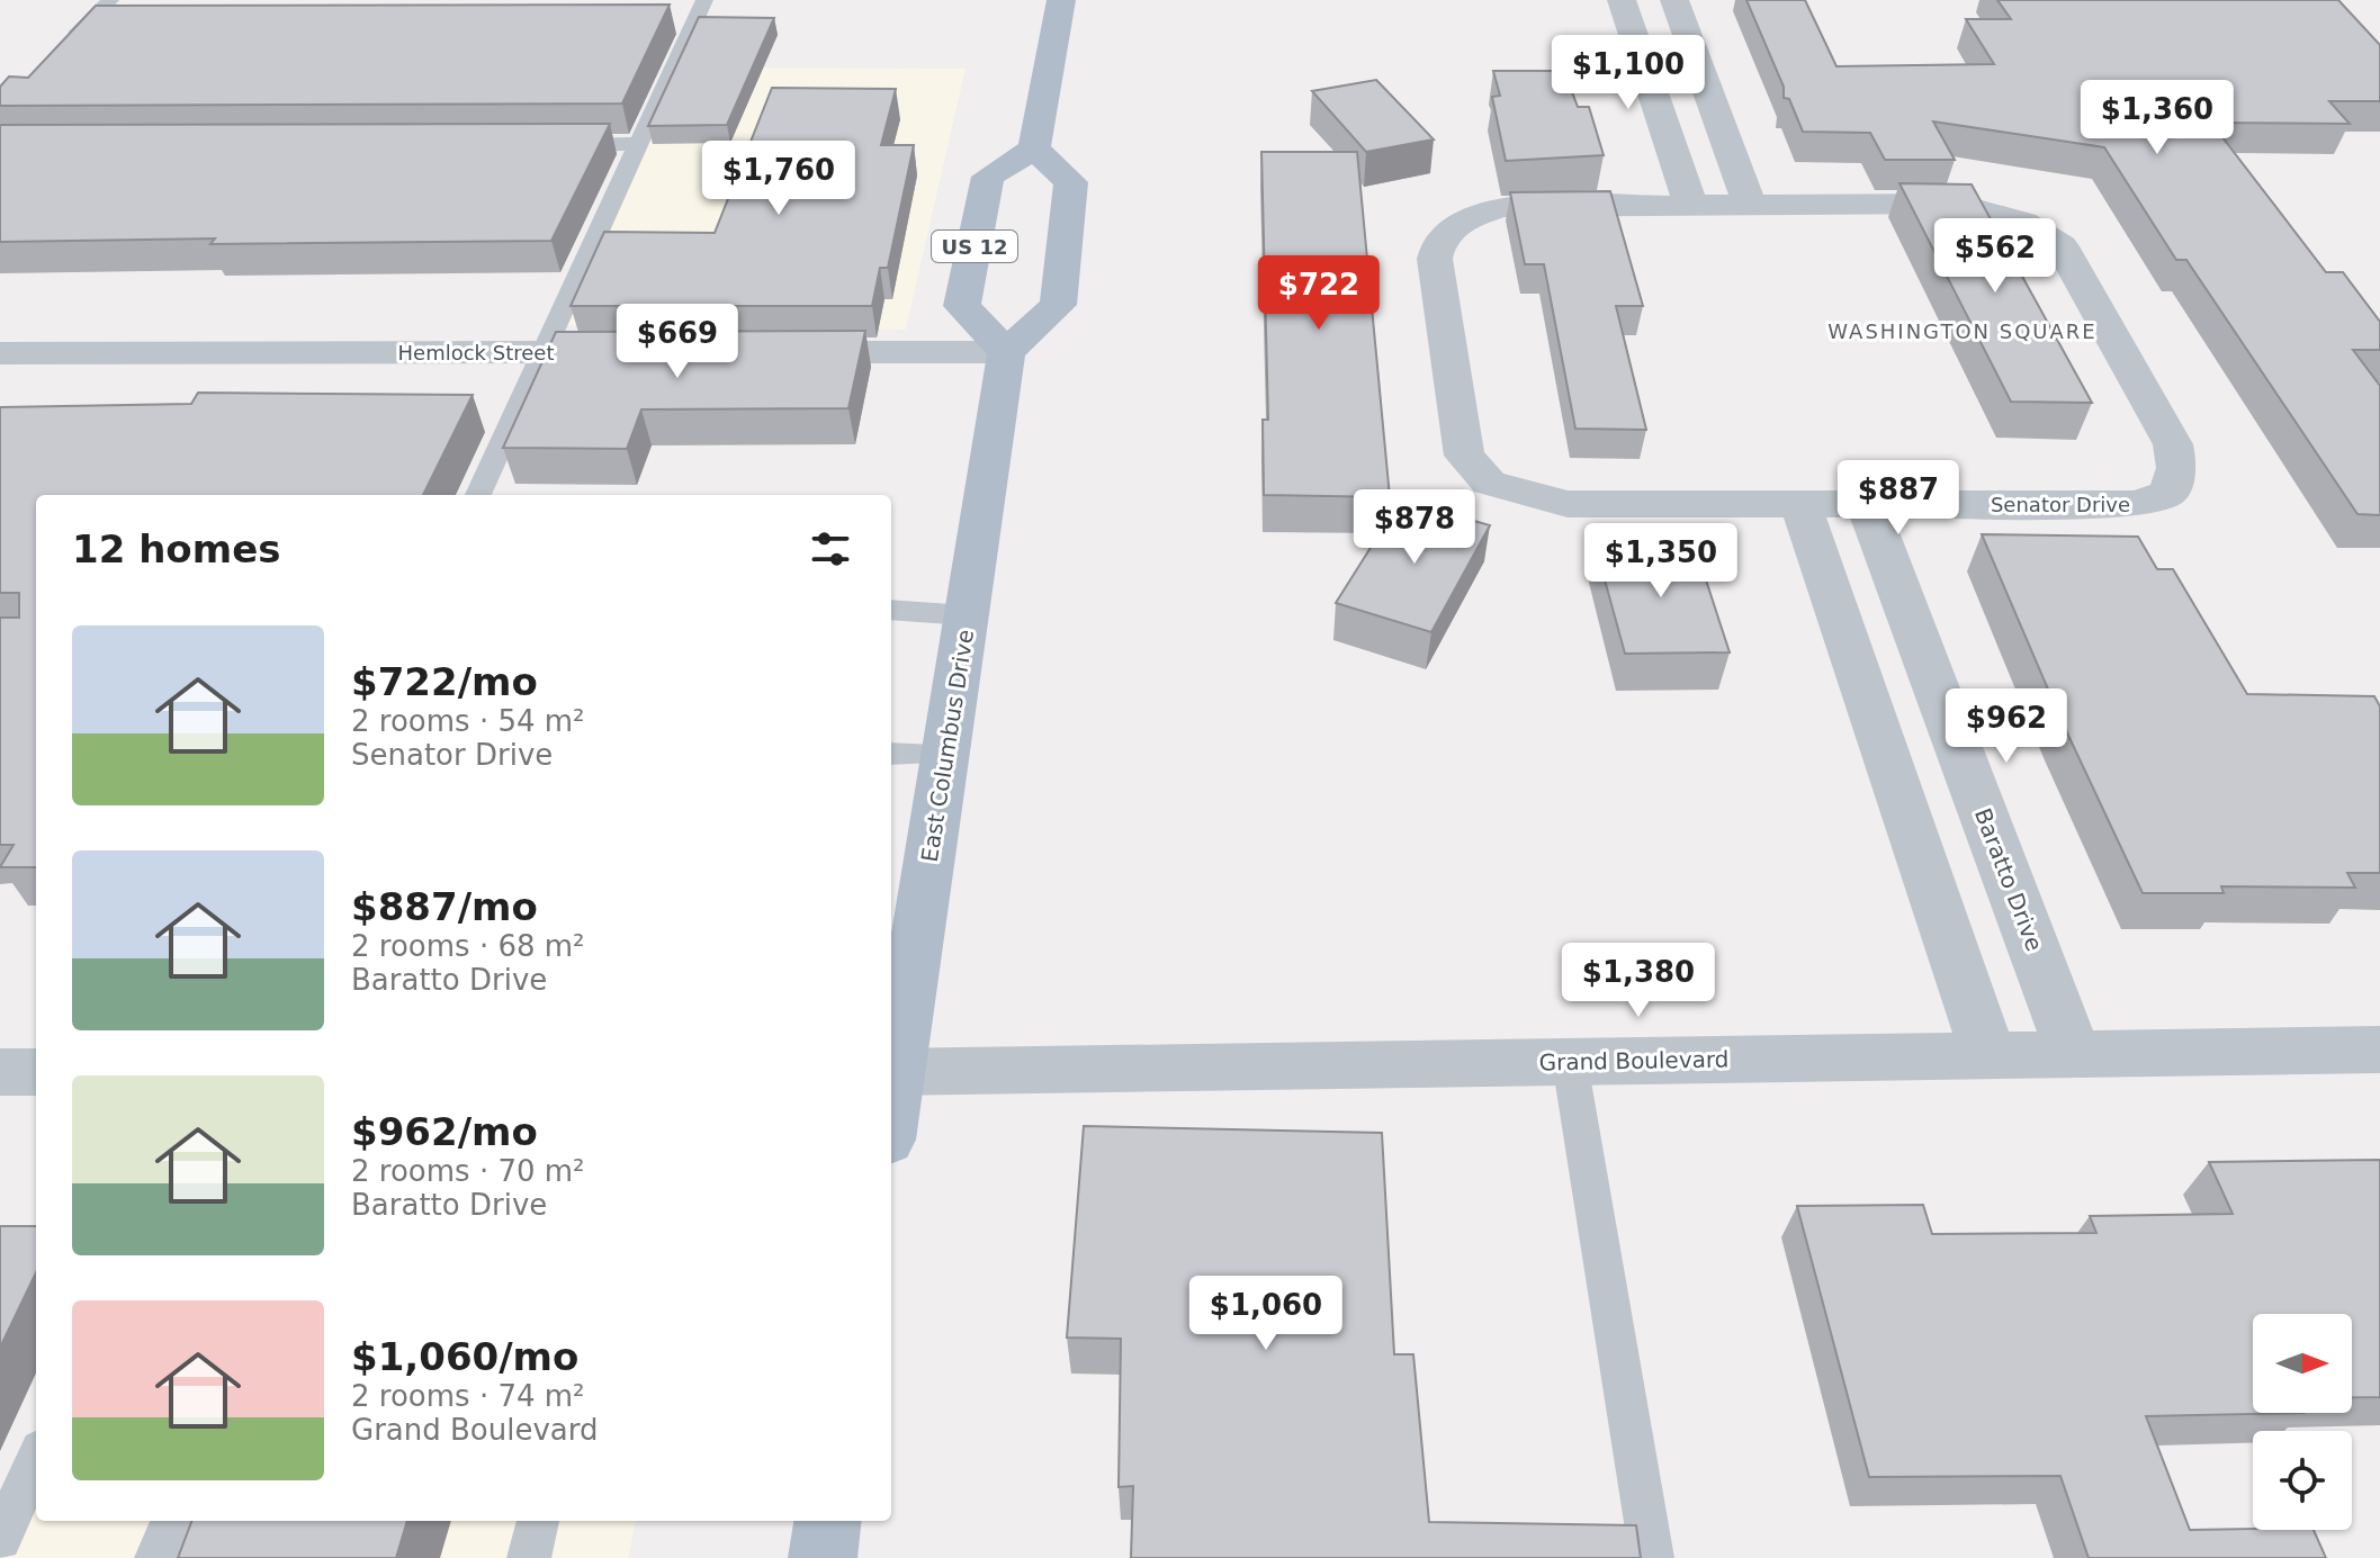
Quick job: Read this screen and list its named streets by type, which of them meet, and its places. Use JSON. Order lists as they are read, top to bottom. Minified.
{"streets":{"main road":["US 12","East Columbus Drive"],"street":["Hemlock Street","Senator Drive","Baratto Drive","Grand Boulevard"]},"crossings":[["US 12","East Columbus Drive"],["Senator Drive","Baratto Drive"],["East Columbus Drive","Grand Boulevard"],["Baratto Drive","Grand Boulevard"]],"districts":["WASHINGTON SQUARE"],"north":"right","page":{"price":["$1,100","$1,360","$1,760","$562","$722","$669","$887","$878","$1,350","$962","$1,380","$1,060"],"heading":"12 homes","list":[{"name":"$722/mo","note":"2 rooms · 54 m² · Senator Drive"},{"name":"$887/mo","note":"2 rooms · 68 m² · Baratto Drive"},{"name":"$962/mo","note":"2 rooms · 70 m² · Baratto Drive"},{"name":"$1,060/mo","note":"2 rooms · 74 m² · Grand Boulevard"}]}}
